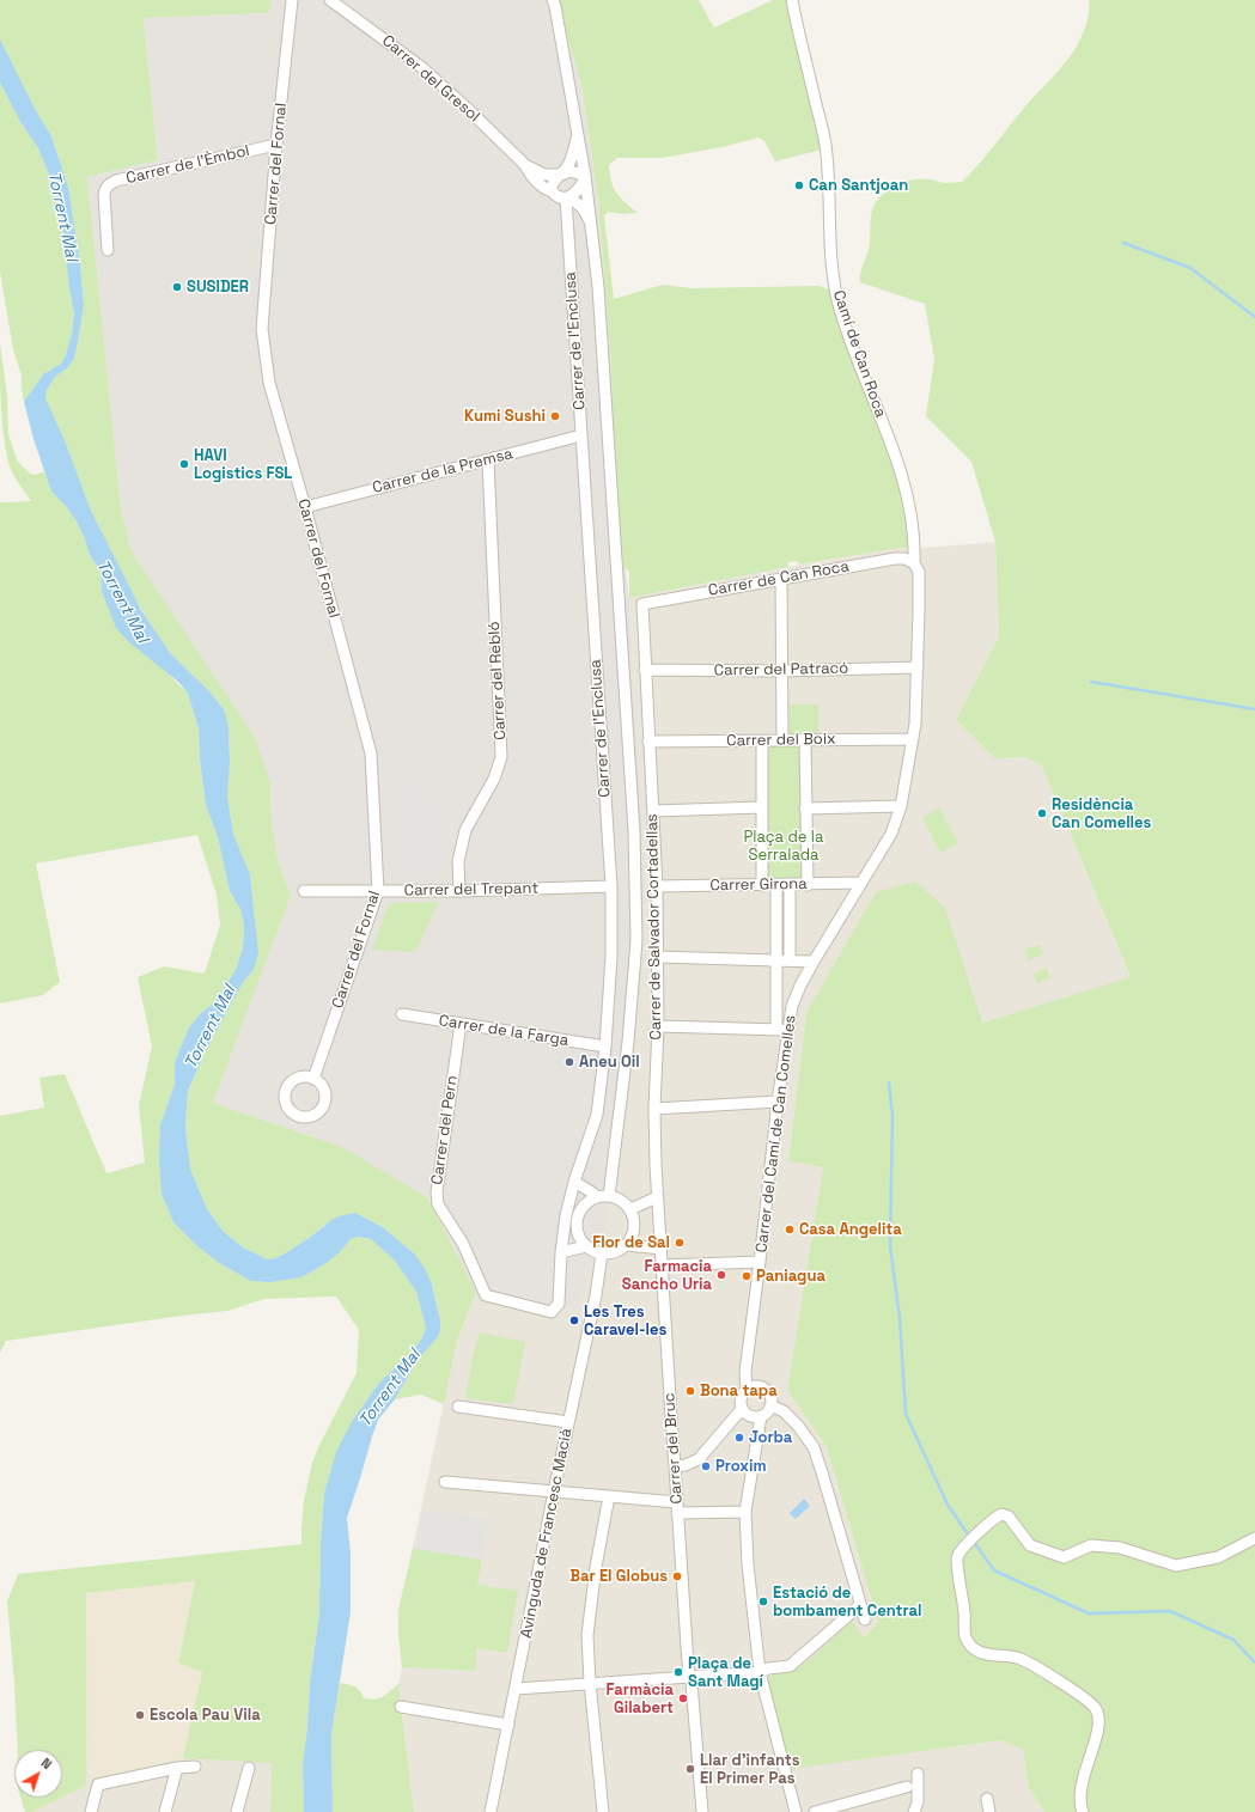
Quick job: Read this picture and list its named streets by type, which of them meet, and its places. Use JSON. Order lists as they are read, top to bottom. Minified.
{"streets":{"street":["Carrer del Gresol","Carrer del Fornal","Carrer de l'Èmbol","Carrer de l'Enclusa","Camí de Can Roca","Carrer de la Premsa","Carrer de Can Roca","Carrer del Patracó","Carrer del Rebló","Carrer del Boix","Carrer Girona","Carrer del Trepant","Carrer de Salvador Cortadellas","Carrer de la Farga","Carrer del Pern","Carrer del Camí de Can Comelles","Carrer del Bruc","Avinguda de Francesc Macià"]},"crossings":[["Carrer del Fornal","Carrer de l'Èmbol"],["Carrer del Fornal","Carrer de la Premsa"],["Carrer del Fornal","Carrer del Trepant"],["Carrer de l'Enclusa","Carrer de la Premsa"],["Carrer de l'Enclusa","Carrer del Trepant"],["Carrer de l'Enclusa","Carrer de la Farga"],["Carrer de l'Enclusa","Carrer del Pern"],["Camí de Can Roca","Carrer de Can Roca"],["Camí de Can Roca","Carrer del Camí de Can Comelles"],["Carrer de la Premsa","Carrer del Rebló"],["Carrer de Can Roca","Carrer de Salvador Cortadellas"],["Carrer de Can Roca","Carrer del Camí de Can Comelles"],["Carrer del Patracó","Carrer de Salvador Cortadellas"],["Carrer del Patracó","Carrer del Camí de Can Comelles"],["Carrer del Rebló","Carrer del Trepant"],["Carrer del Boix","Carrer de Salvador Cortadellas"],["Carrer del Boix","Carrer del Camí de Can Comelles"],["Carrer Girona","Carrer de Salvador Cortadellas"],["Carrer Girona","Carrer del Camí de Can Comelles"],["Carrer de Salvador Cortadellas","Carrer del Bruc"],["Carrer de la Farga","Carrer del Pern"]],"water":["Torrent Mal"],"parks":["Plaça de la Serralada"],"places":["Can Santjoan","SUSIDER","Kumi Sushi","HAVI Logistics FSL","Residència Can Comelles","Aneu Oil","Casa Angelita","Flor de Sal","Farmacia Sancho Uria","Paniagua","Les Tres Caravel-les","Bona tapa","Jorba","Proxim","Bar El Globus","Estació de bombament Central","Plaça de Sant Magí","Farmàcia Gilabert","Escola Pau Vila","Llar d'infants El Primer Pas"],"north":"top right"}
